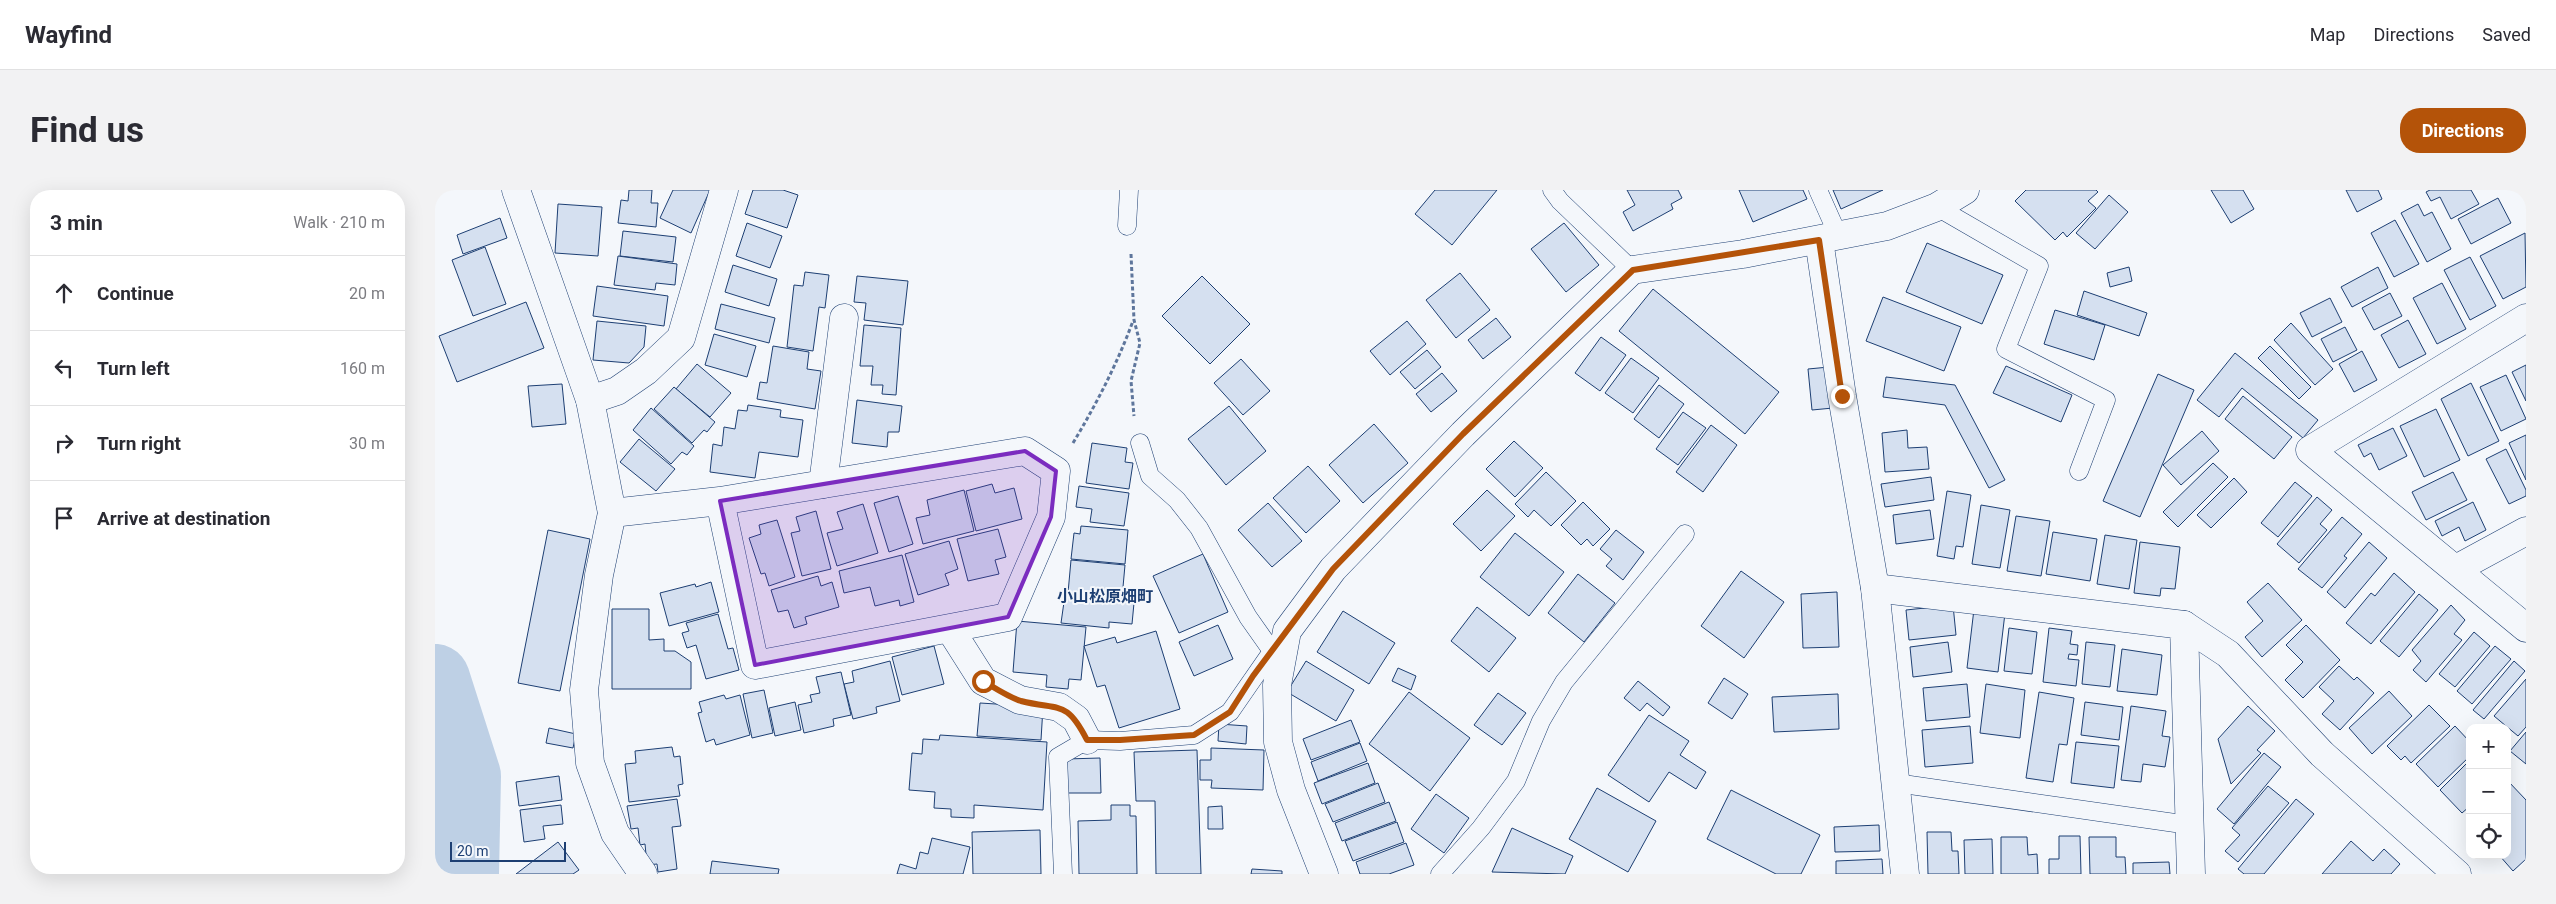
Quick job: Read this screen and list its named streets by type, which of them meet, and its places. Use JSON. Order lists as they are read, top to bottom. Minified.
{"districts":["小山松原畑町"],"scale_bar":"20 m","page":{"header":"Wayfind","nav":["Map","Directions","Saved"],"buttons":"Directions","title":"Find us","heading":["3 min","Walk · 210 m"],"list":[["Continue","20 m"],["Turn left","160 m"],["Turn right","30 m"],"Arrive at destination"],"map_buttons":["+","−"],"scale":"20 m"}}
